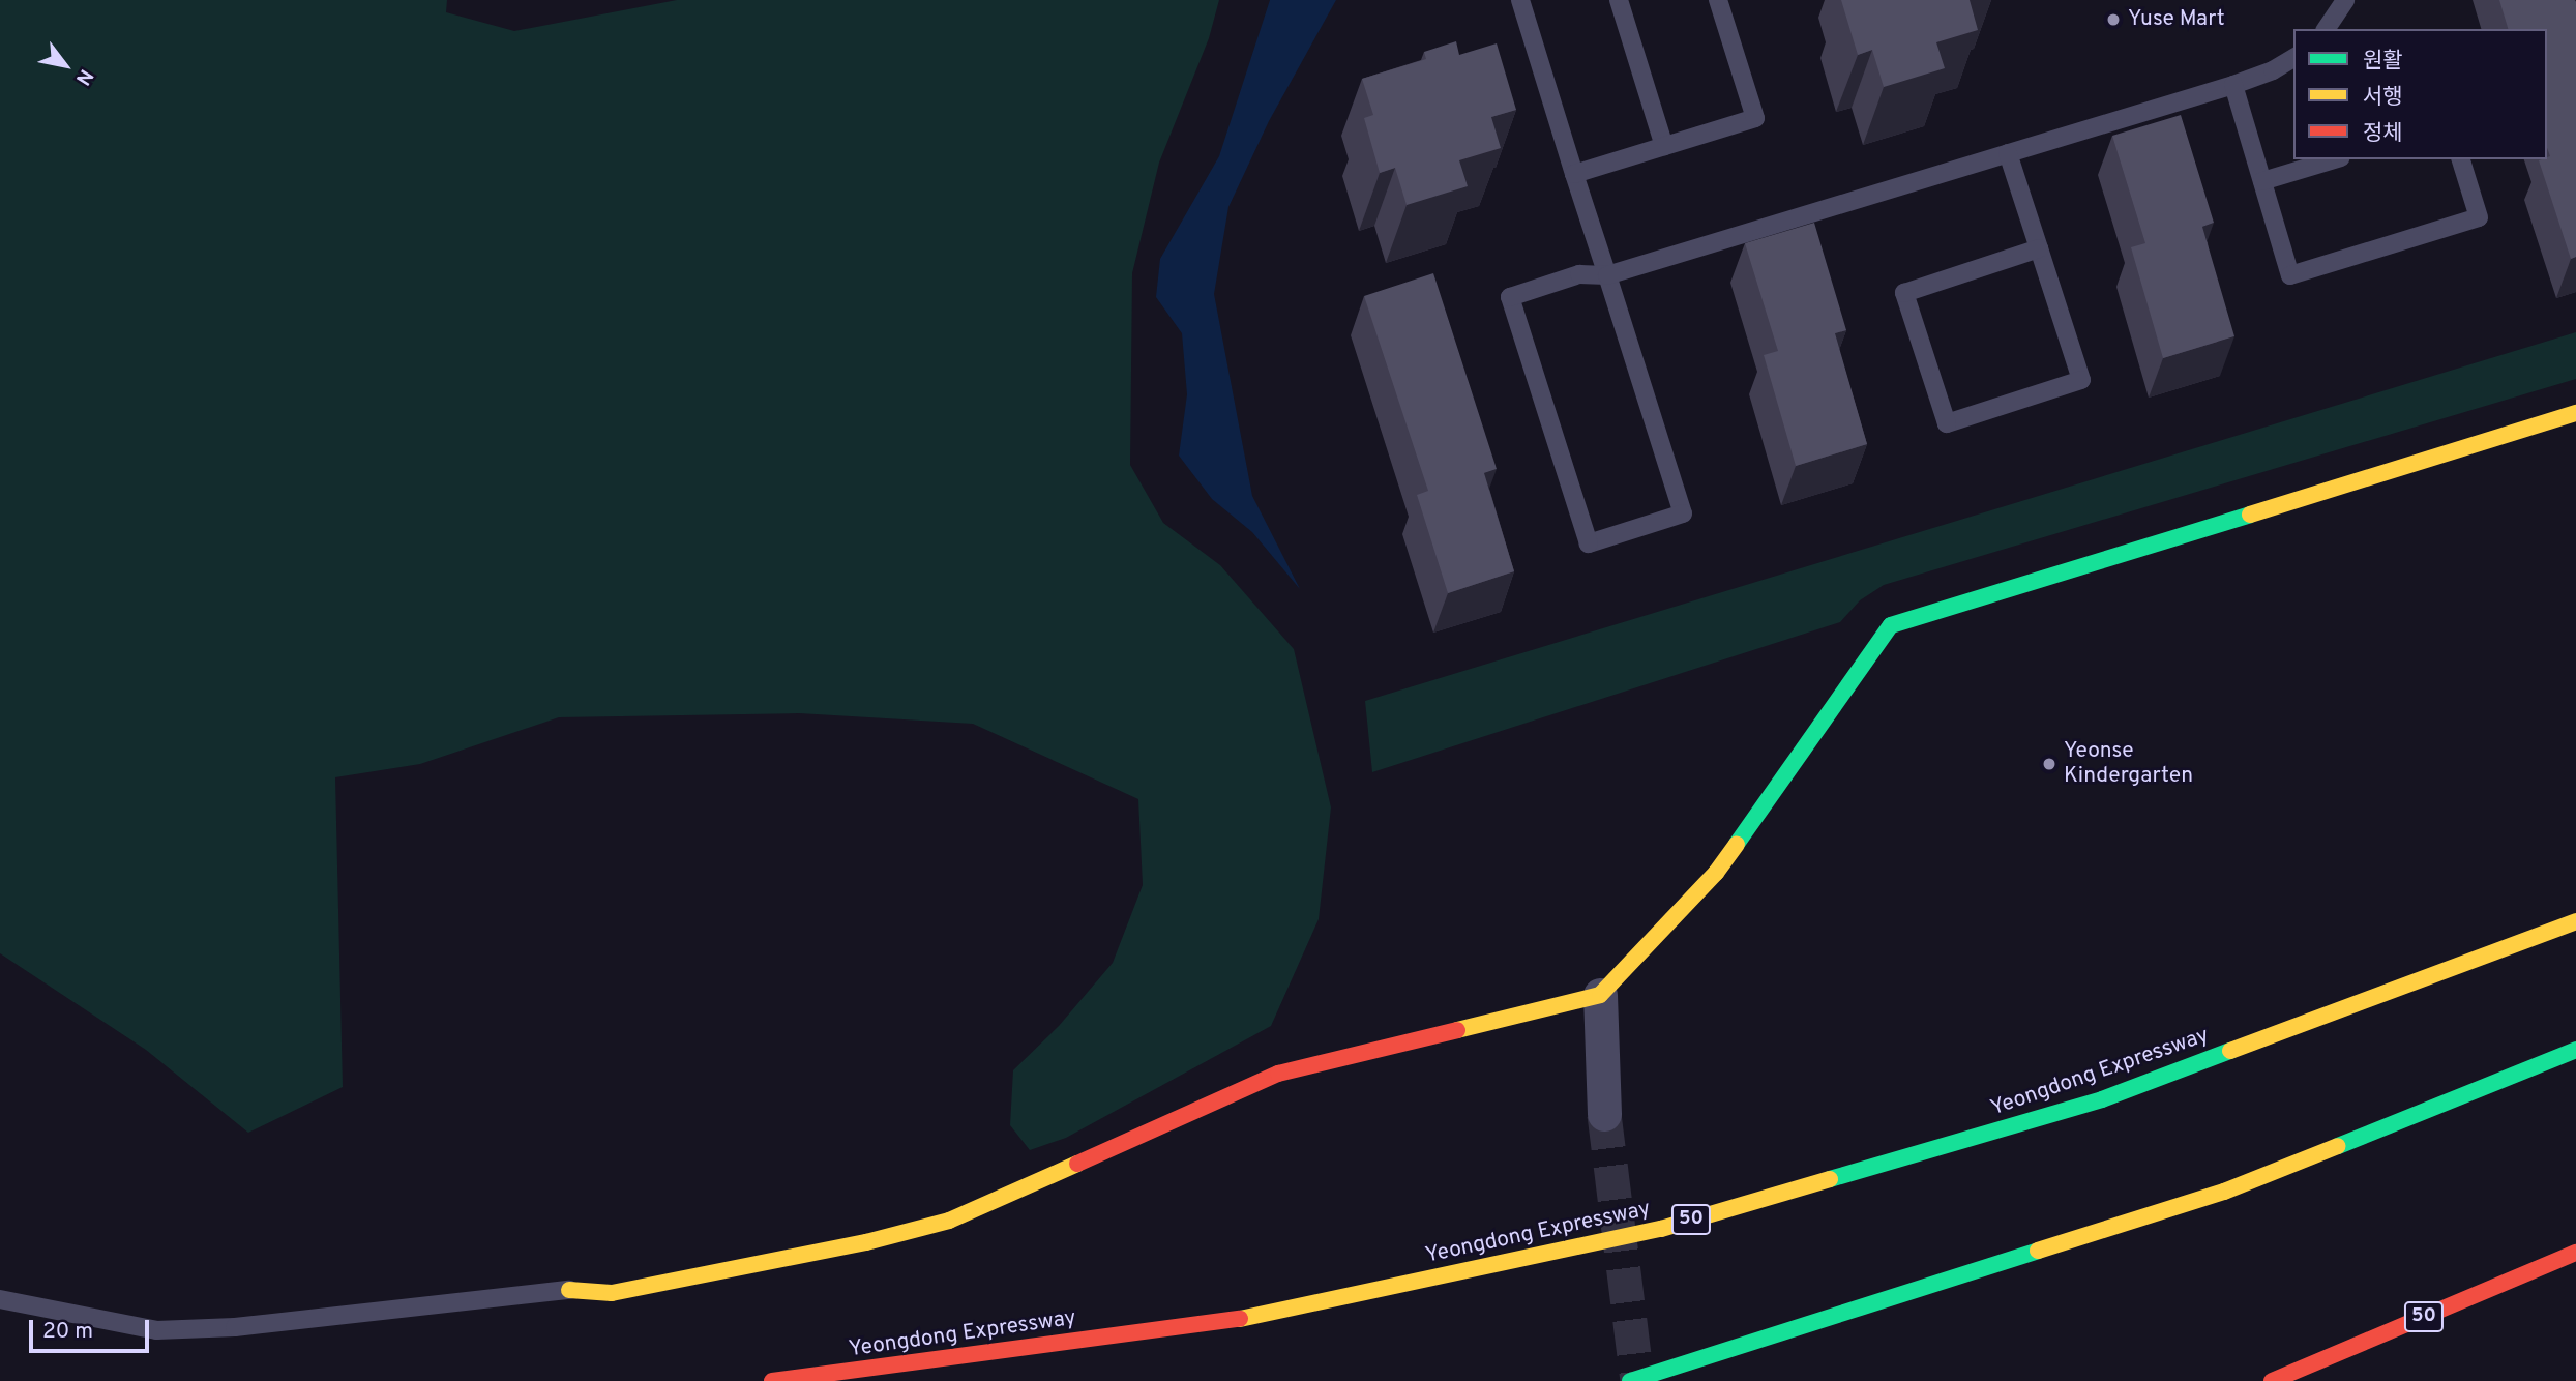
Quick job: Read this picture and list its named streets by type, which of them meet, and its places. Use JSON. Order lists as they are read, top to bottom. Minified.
{"streets":{"main road":["Yeongdong Expressway","50"]},"places":["Yuse Mart","Yeonse Kindergarten"],"legend":["원활","서행","정체"],"scale_bar":"20 m","north":"bottom right"}
